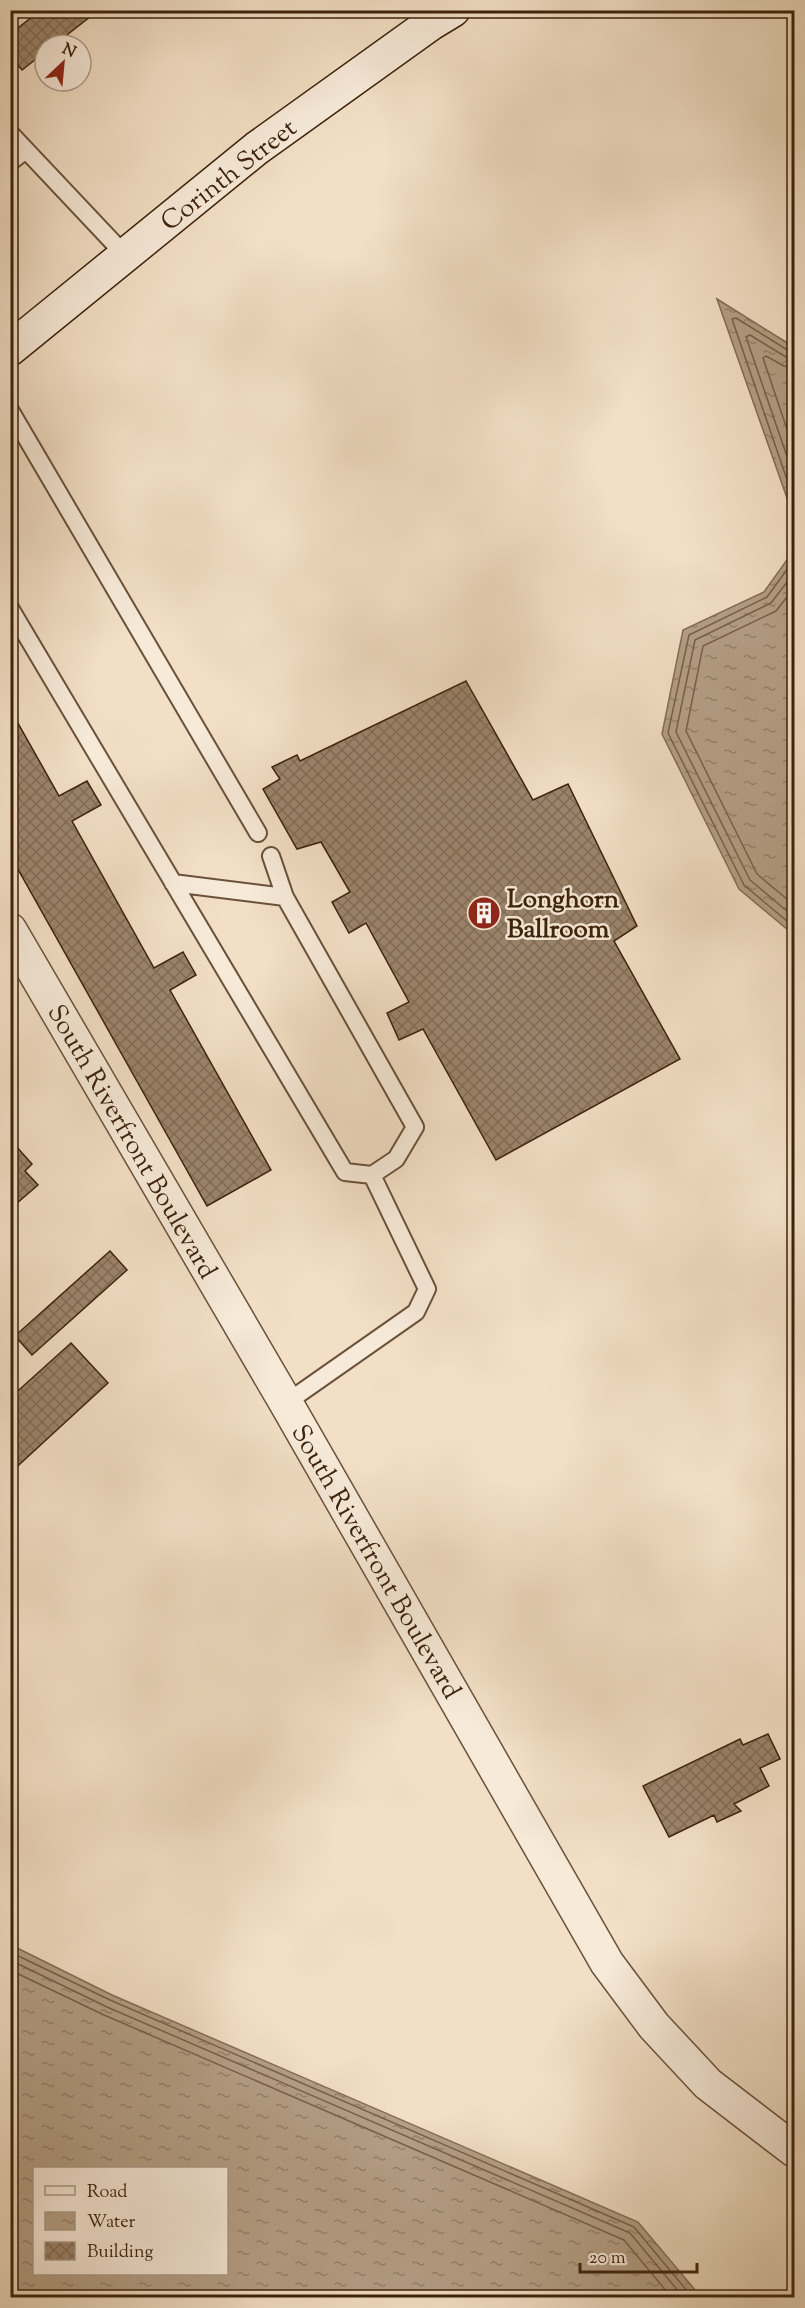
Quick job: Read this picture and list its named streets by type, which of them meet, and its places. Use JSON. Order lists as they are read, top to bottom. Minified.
{"streets":{"street":["Corinth Street","South Riverfront Boulevard"]},"places":{"building":["Longhorn Ballroom"]},"legend":["Road","Water","Building"],"scale_bar":"20 m","north":"top right"}
